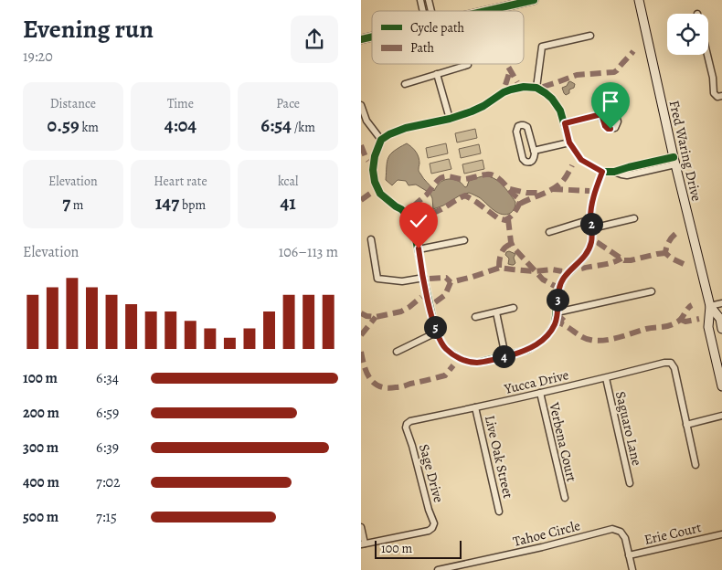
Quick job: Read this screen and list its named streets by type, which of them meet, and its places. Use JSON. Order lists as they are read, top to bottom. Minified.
{"streets":{"main road":["Fred Waring Drive"],"street":["Yucca Drive","Saguaro Lane","Verbena Court","Live Oak Street","Sage Drive","Tahoe Circle","Erie Court"]},"crossings":[["Yucca Drive","Saguaro Lane"],["Yucca Drive","Verbena Court"],["Yucca Drive","Live Oak Street"],["Yucca Drive","Sage Drive"],["Tahoe Circle","Erie Court"]],"legend":["Cycle path","Path"],"scale_bar":"100 m","page":{"heading":["Evening run","19:20"],"stats":[["Distance","0.59 km"],["Time","4:04"],["Pace","6:54 /km"],["Elevation","7 m"],["Heart rate","147 bpm"],["kcal","41"]],"pins":["2","3","5","4"],"chart":["Elevation","106–113 m"],"list":[{"name":"100 m","note":"6:34"},{"name":"200 m","note":"6:59"},{"name":"300 m","note":"6:39"},{"name":"400 m","note":"7:02"},{"name":"500 m","note":"7:15"}],"scale":"100 m"}}
